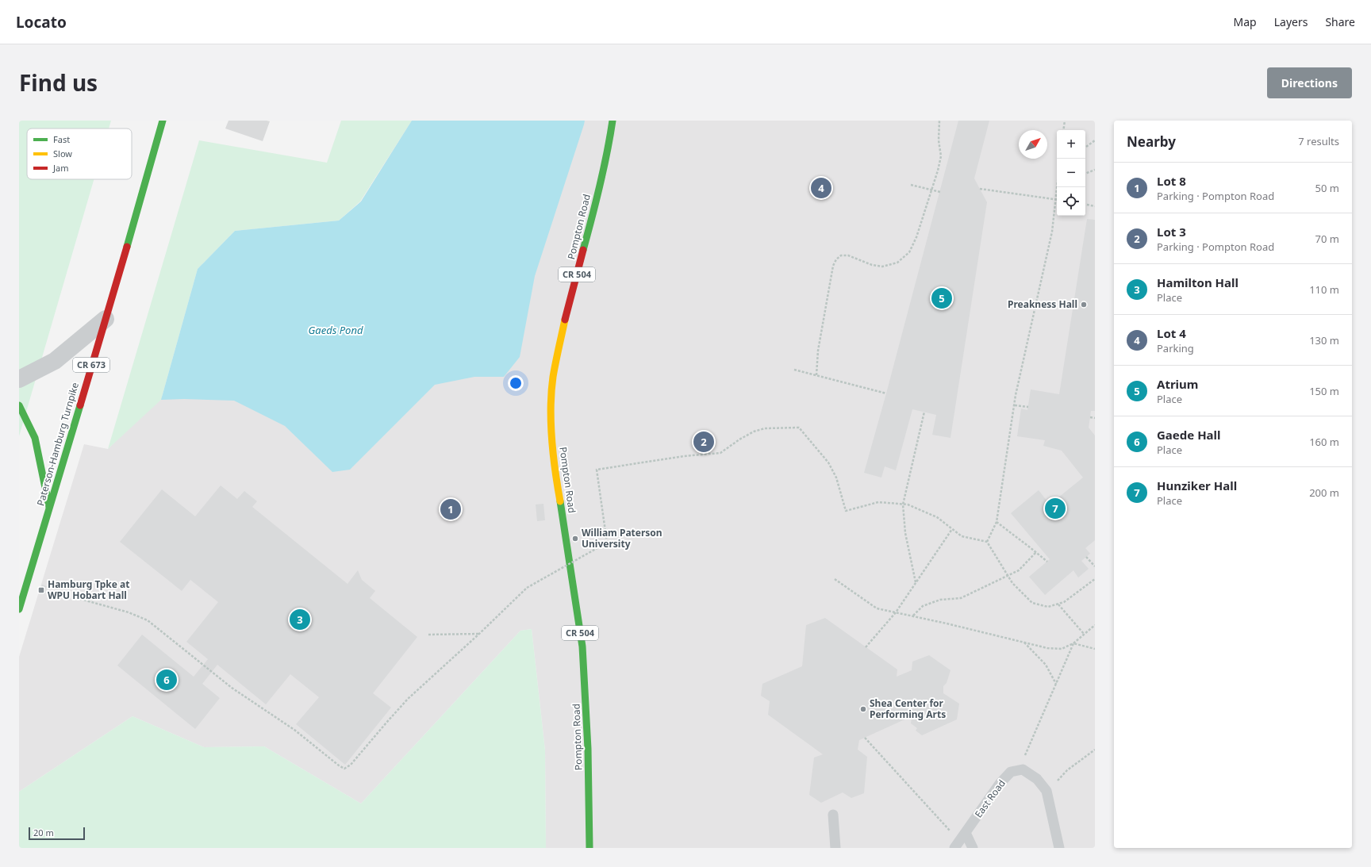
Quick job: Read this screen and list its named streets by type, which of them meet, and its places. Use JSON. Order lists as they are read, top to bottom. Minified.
{"streets":{"main road":["Pompton Road","CR 504","CR 673","Paterson-Hamburg Turnpike"],"lane":["East Road"]},"water":["Gaeds Pond"],"places":{"other":["Preakness Hall","William Paterson University","Shea Center for Performing Arts"],"transit":["Hamburg Tpke at WPU Hobart Hall"]},"legend":["Fast","Slow","Jam"],"scale_bar":"20 m","north":"top right","page":{"header":"Locato","nav":["Map","Layers","Share"],"title":"Find us","buttons":"Directions","heading":["Nearby","7 results"],"map_buttons":["+","−"],"list":[{"mark":"1","name":"Lot 8","note":"Parking · Pompton Road","value":"50 m"},{"mark":"2","name":"Lot 3","note":"Parking · Pompton Road","value":"70 m"},{"mark":"3","name":"Hamilton Hall","note":"Place","value":"110 m"},{"mark":"4","name":"Lot 4","note":"Parking","value":"130 m"},{"mark":"5","name":"Atrium","note":"Place","value":"150 m"},{"mark":"6","name":"Gaede Hall","note":"Place","value":"160 m"},{"mark":"7","name":"Hunziker Hall","note":"Place","value":"200 m"}],"pins":["4","5","2","7","1","3","6"],"scale":"20 m"}}
